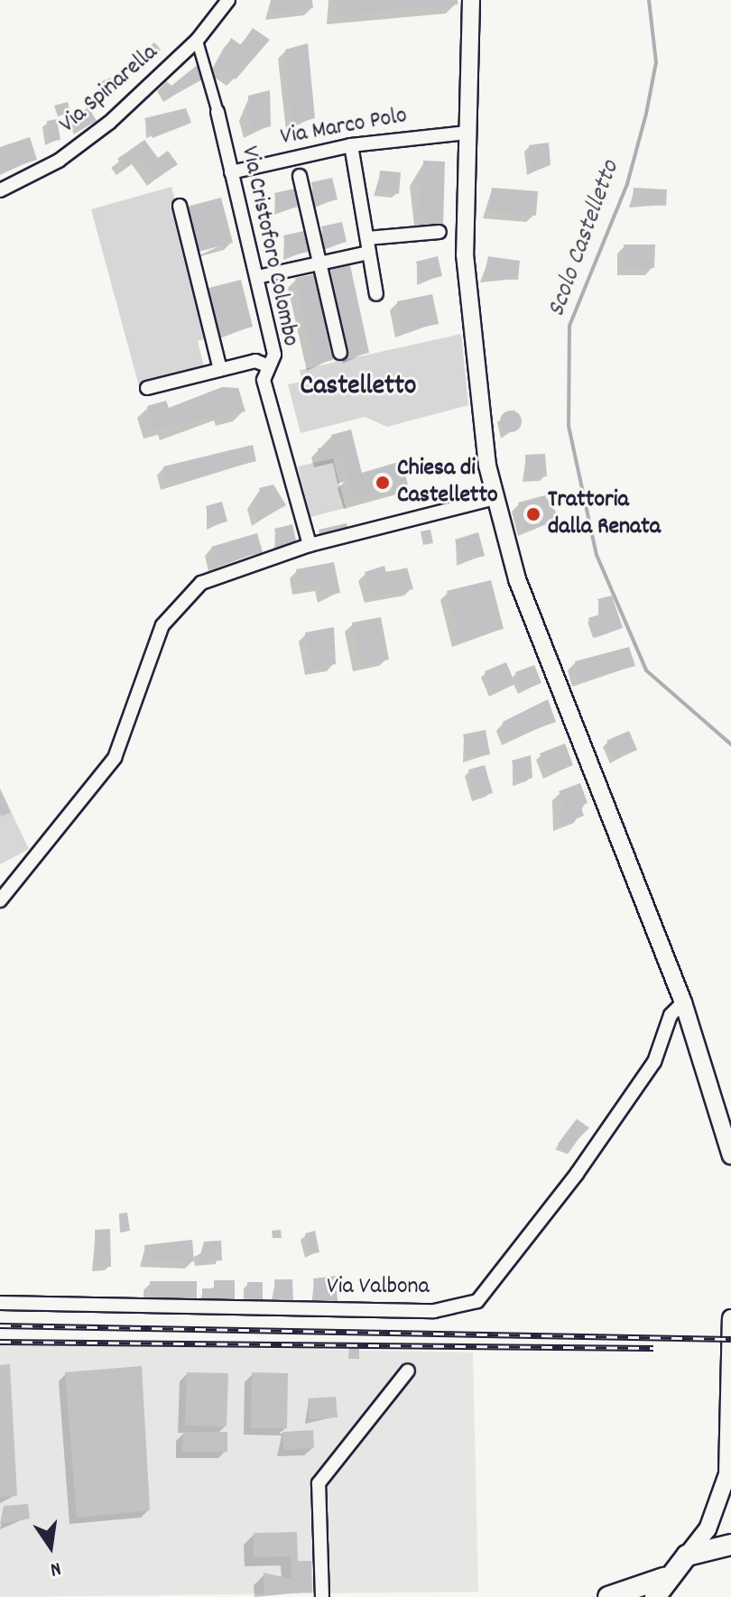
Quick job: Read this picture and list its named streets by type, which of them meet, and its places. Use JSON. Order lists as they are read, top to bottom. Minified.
{"streets":{"street":["Via Spinarella","Via Marco Polo","Via Cristoforo Colombo","Via Valbona"]},"crossings":[["Via Spinarella","Via Cristoforo Colombo"],["Via Marco Polo","Via Cristoforo Colombo"]],"districts":["Castelletto"],"water":["Scolo Castelletto"],"places":["Chiesa di Castelletto","Trattoria dalla Renata"],"north":"bottom"}
